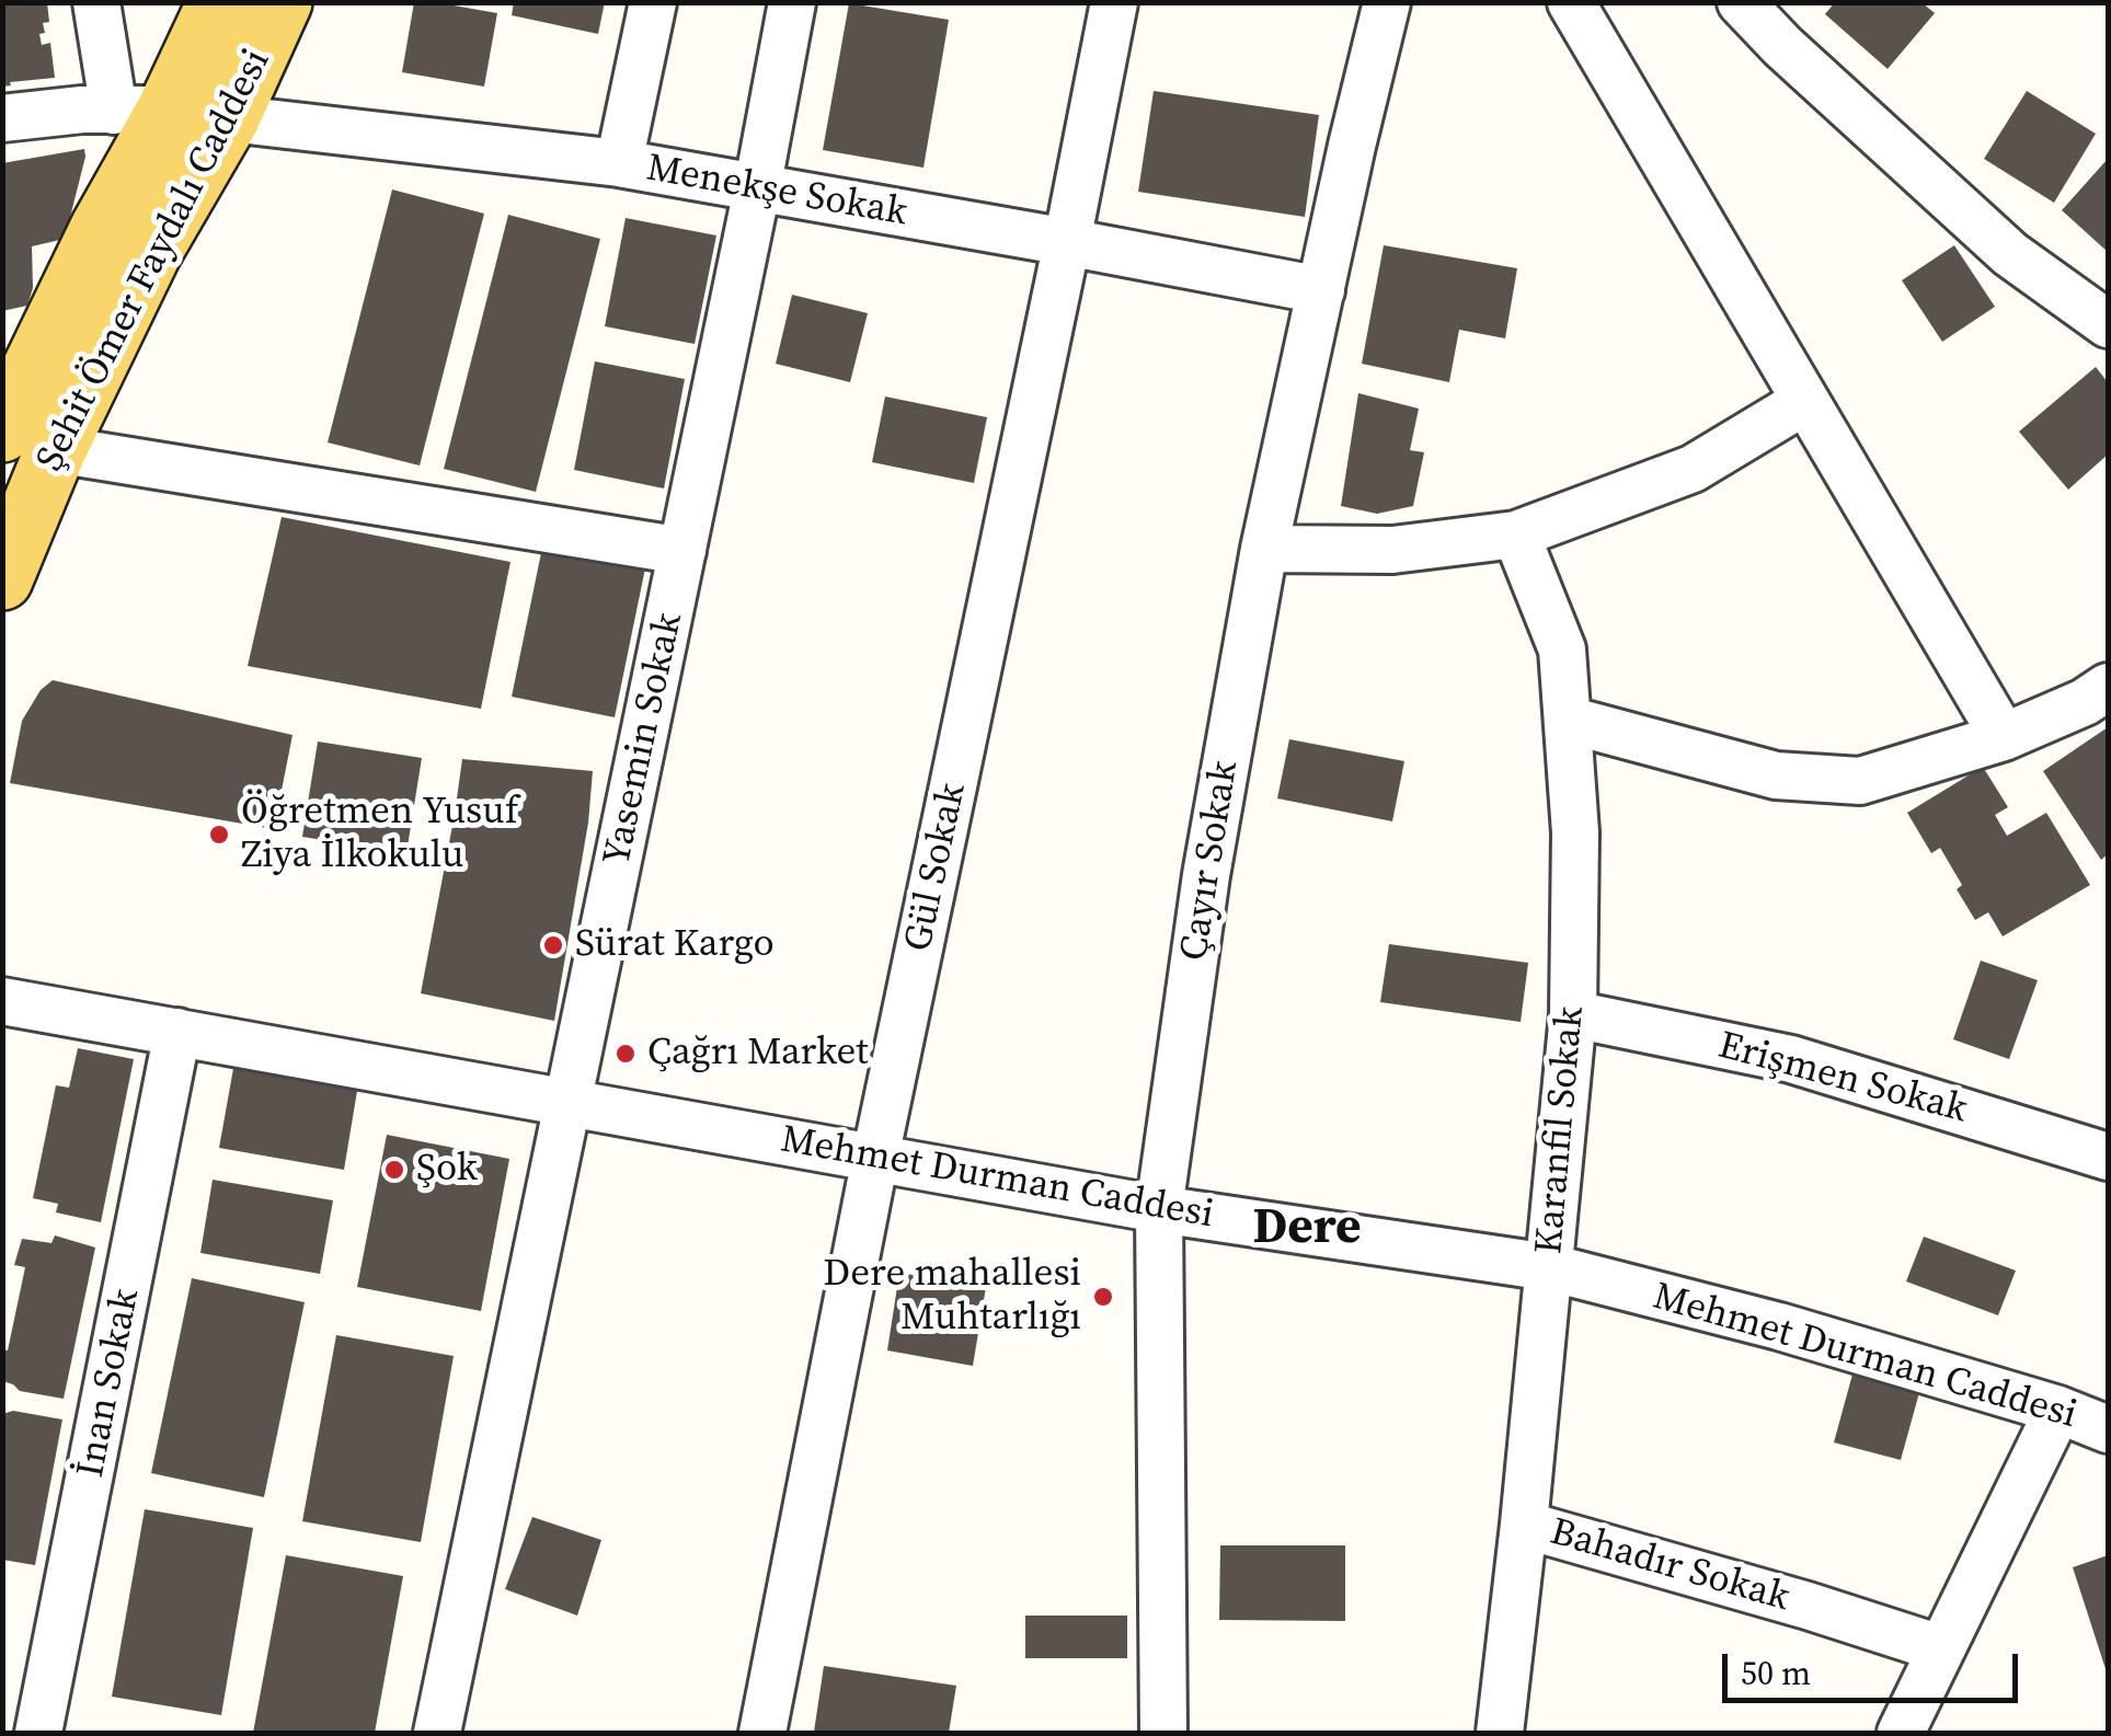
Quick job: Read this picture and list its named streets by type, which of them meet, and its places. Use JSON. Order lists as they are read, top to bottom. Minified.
{"streets":{"main road":["Şehit Ömer Faydalı Caddesi"],"street":["Menekşe Sokak","Yasemin Sokak","Çayır Sokak","Gül Sokak","Erişmen Sokak","Karanfil Sokak","Mehmet Durman Caddesi","İnan Sokak","Bahadır Sokak"]},"crossings":[["Menekşe Sokak","Şehit Ömer Faydalı Caddesi"],["Menekşe Sokak","Yasemin Sokak"],["Menekşe Sokak","Çayır Sokak"],["Menekşe Sokak","Gül Sokak"],["Yasemin Sokak","Mehmet Durman Caddesi"],["Çayır Sokak","Mehmet Durman Caddesi"],["Gül Sokak","Mehmet Durman Caddesi"],["Erişmen Sokak","Karanfil Sokak"],["Karanfil Sokak","Mehmet Durman Caddesi"],["Karanfil Sokak","Bahadır Sokak"],["Mehmet Durman Caddesi","İnan Sokak"]],"districts":["Dere"],"places":["Öğretmen Yusuf Ziya İlkokulu","Sürat Kargo","Çağrı Market","Şok","Dere mahallesi Muhtarlığı"],"scale_bar":"50 m"}
